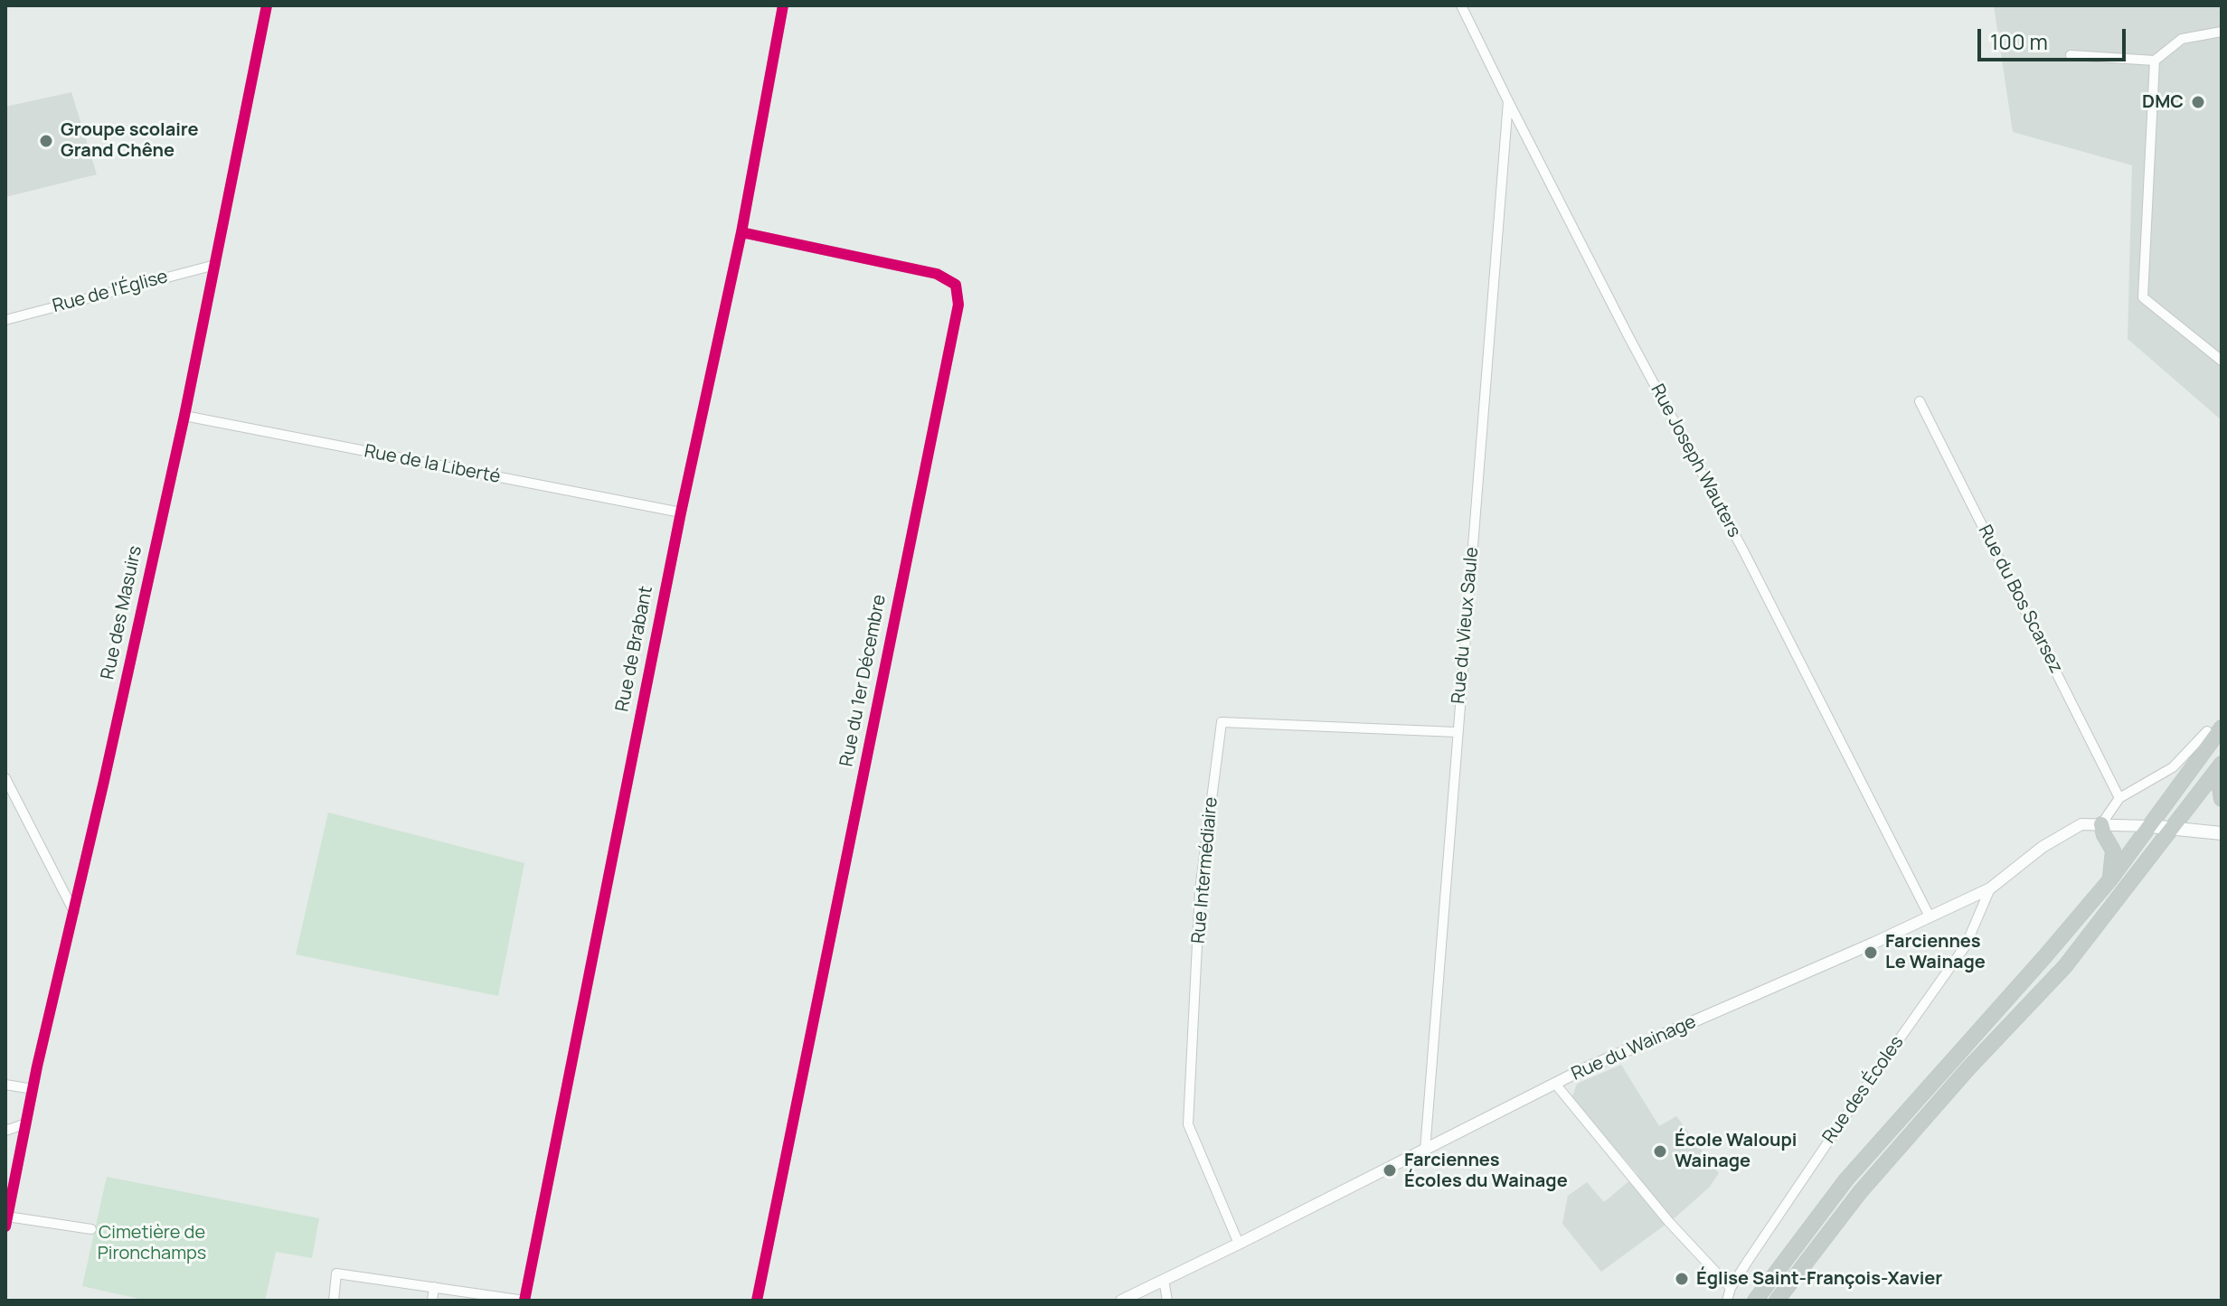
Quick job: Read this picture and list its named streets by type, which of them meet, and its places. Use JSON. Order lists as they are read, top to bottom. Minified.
{"streets":{"street":["Rue de l'Église","Rue Joseph Wauters","Rue de la Liberté","Rue du Bos Scarsez","Rue des Masuirs","Rue du Vieux Saule","Rue de Brabant","Rue du 1er Décembre","Rue Intermédiaire","Rue du Wainage","Rue des Écoles"]},"crossings":[["Rue de l'Église","Rue des Masuirs"],["Rue Joseph Wauters","Rue du Vieux Saule"],["Rue Joseph Wauters","Rue du Wainage"],["Rue de la Liberté","Rue des Masuirs"],["Rue de la Liberté","Rue de Brabant"],["Rue du Vieux Saule","Rue Intermédiaire"],["Rue du Vieux Saule","Rue du Wainage"],["Rue de Brabant","Rue du 1er Décembre"],["Rue Intermédiaire","Rue du Wainage"],["Rue du Wainage","Rue des Écoles"]],"parks":["Cimetière de Pironchamps"],"places":["DMC","Groupe scolaire Grand Chêne","Farciennes Le Wainage","École Waloupi Wainage","Farciennes Écoles du Wainage","Église Saint-François-Xavier"],"scale_bar":"100 m"}
